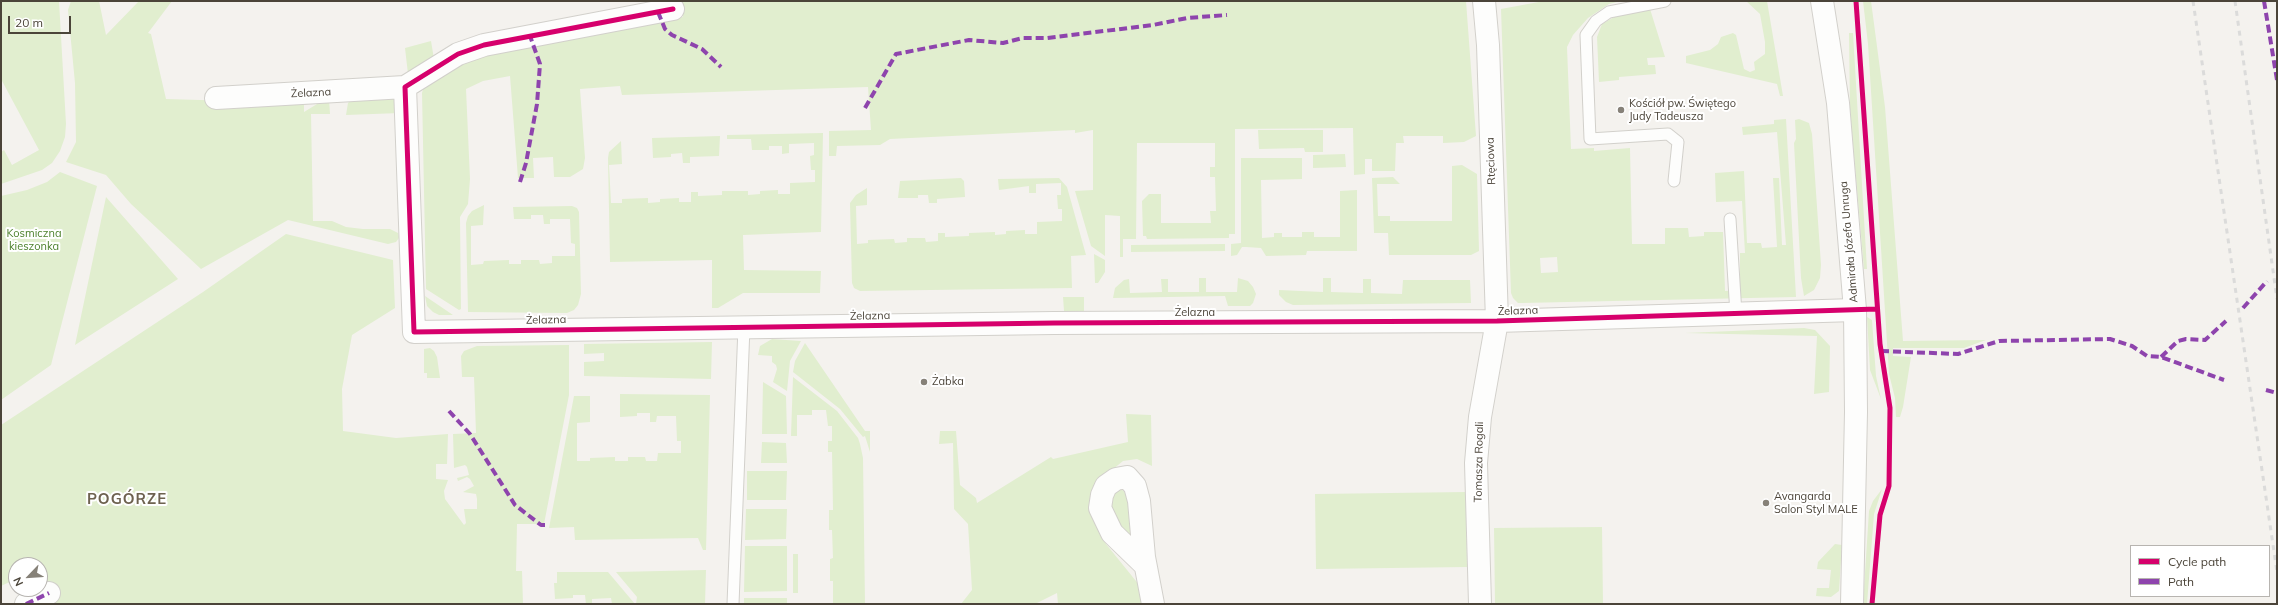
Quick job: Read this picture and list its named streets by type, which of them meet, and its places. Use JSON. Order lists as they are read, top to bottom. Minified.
{"streets":{"street":["Żelazna","Rtęciowa","Admirała Józefa Unruga","Tomasza Rogali"]},"crossings":[["Żelazna","Rtęciowa"],["Żelazna","Admirała Józefa Unruga"],["Żelazna","Tomasza Rogali"],["Rtęciowa","Tomasza Rogali"]],"districts":["POGÓRZE"],"parks":["Kosmiczna kieszonka"],"places":["Kościół pw. Świętego Judy Tadeusza","Żabka","Avangarda Salon Styl MALE"],"legend":["Cycle path","Path"],"scale_bar":"20 m","north":"bottom left"}
